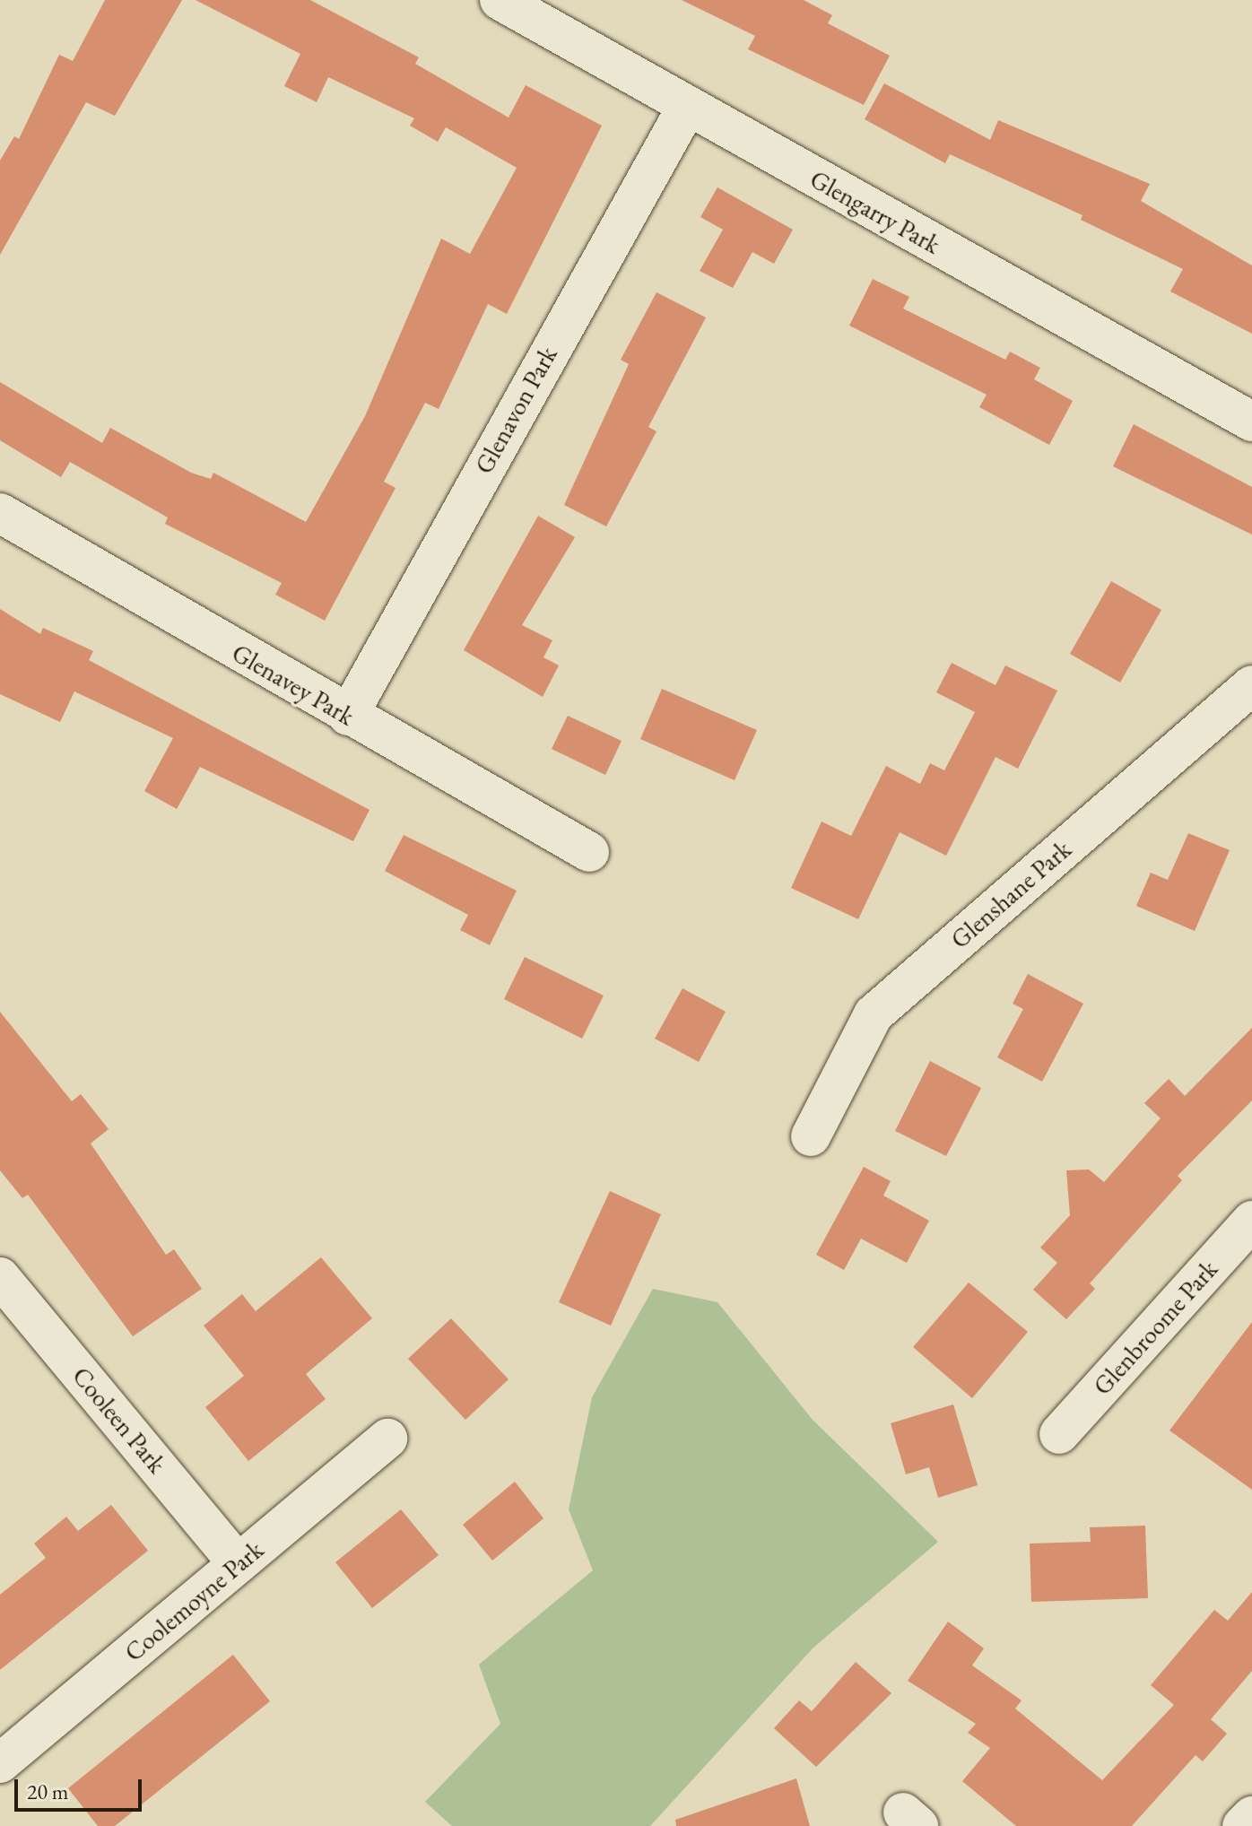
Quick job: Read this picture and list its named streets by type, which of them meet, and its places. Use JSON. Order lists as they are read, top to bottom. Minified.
{"streets":{"street":["Glengarry Park","Glenavon Park","Glenavey Park","Glenshane Park","Glenbroome Park","Cooleen Park","Coolemoyne Park"]},"crossings":[["Glengarry Park","Glenavon Park"],["Glenavon Park","Glenavey Park"],["Cooleen Park","Coolemoyne Park"]],"scale_bar":"20 m"}
